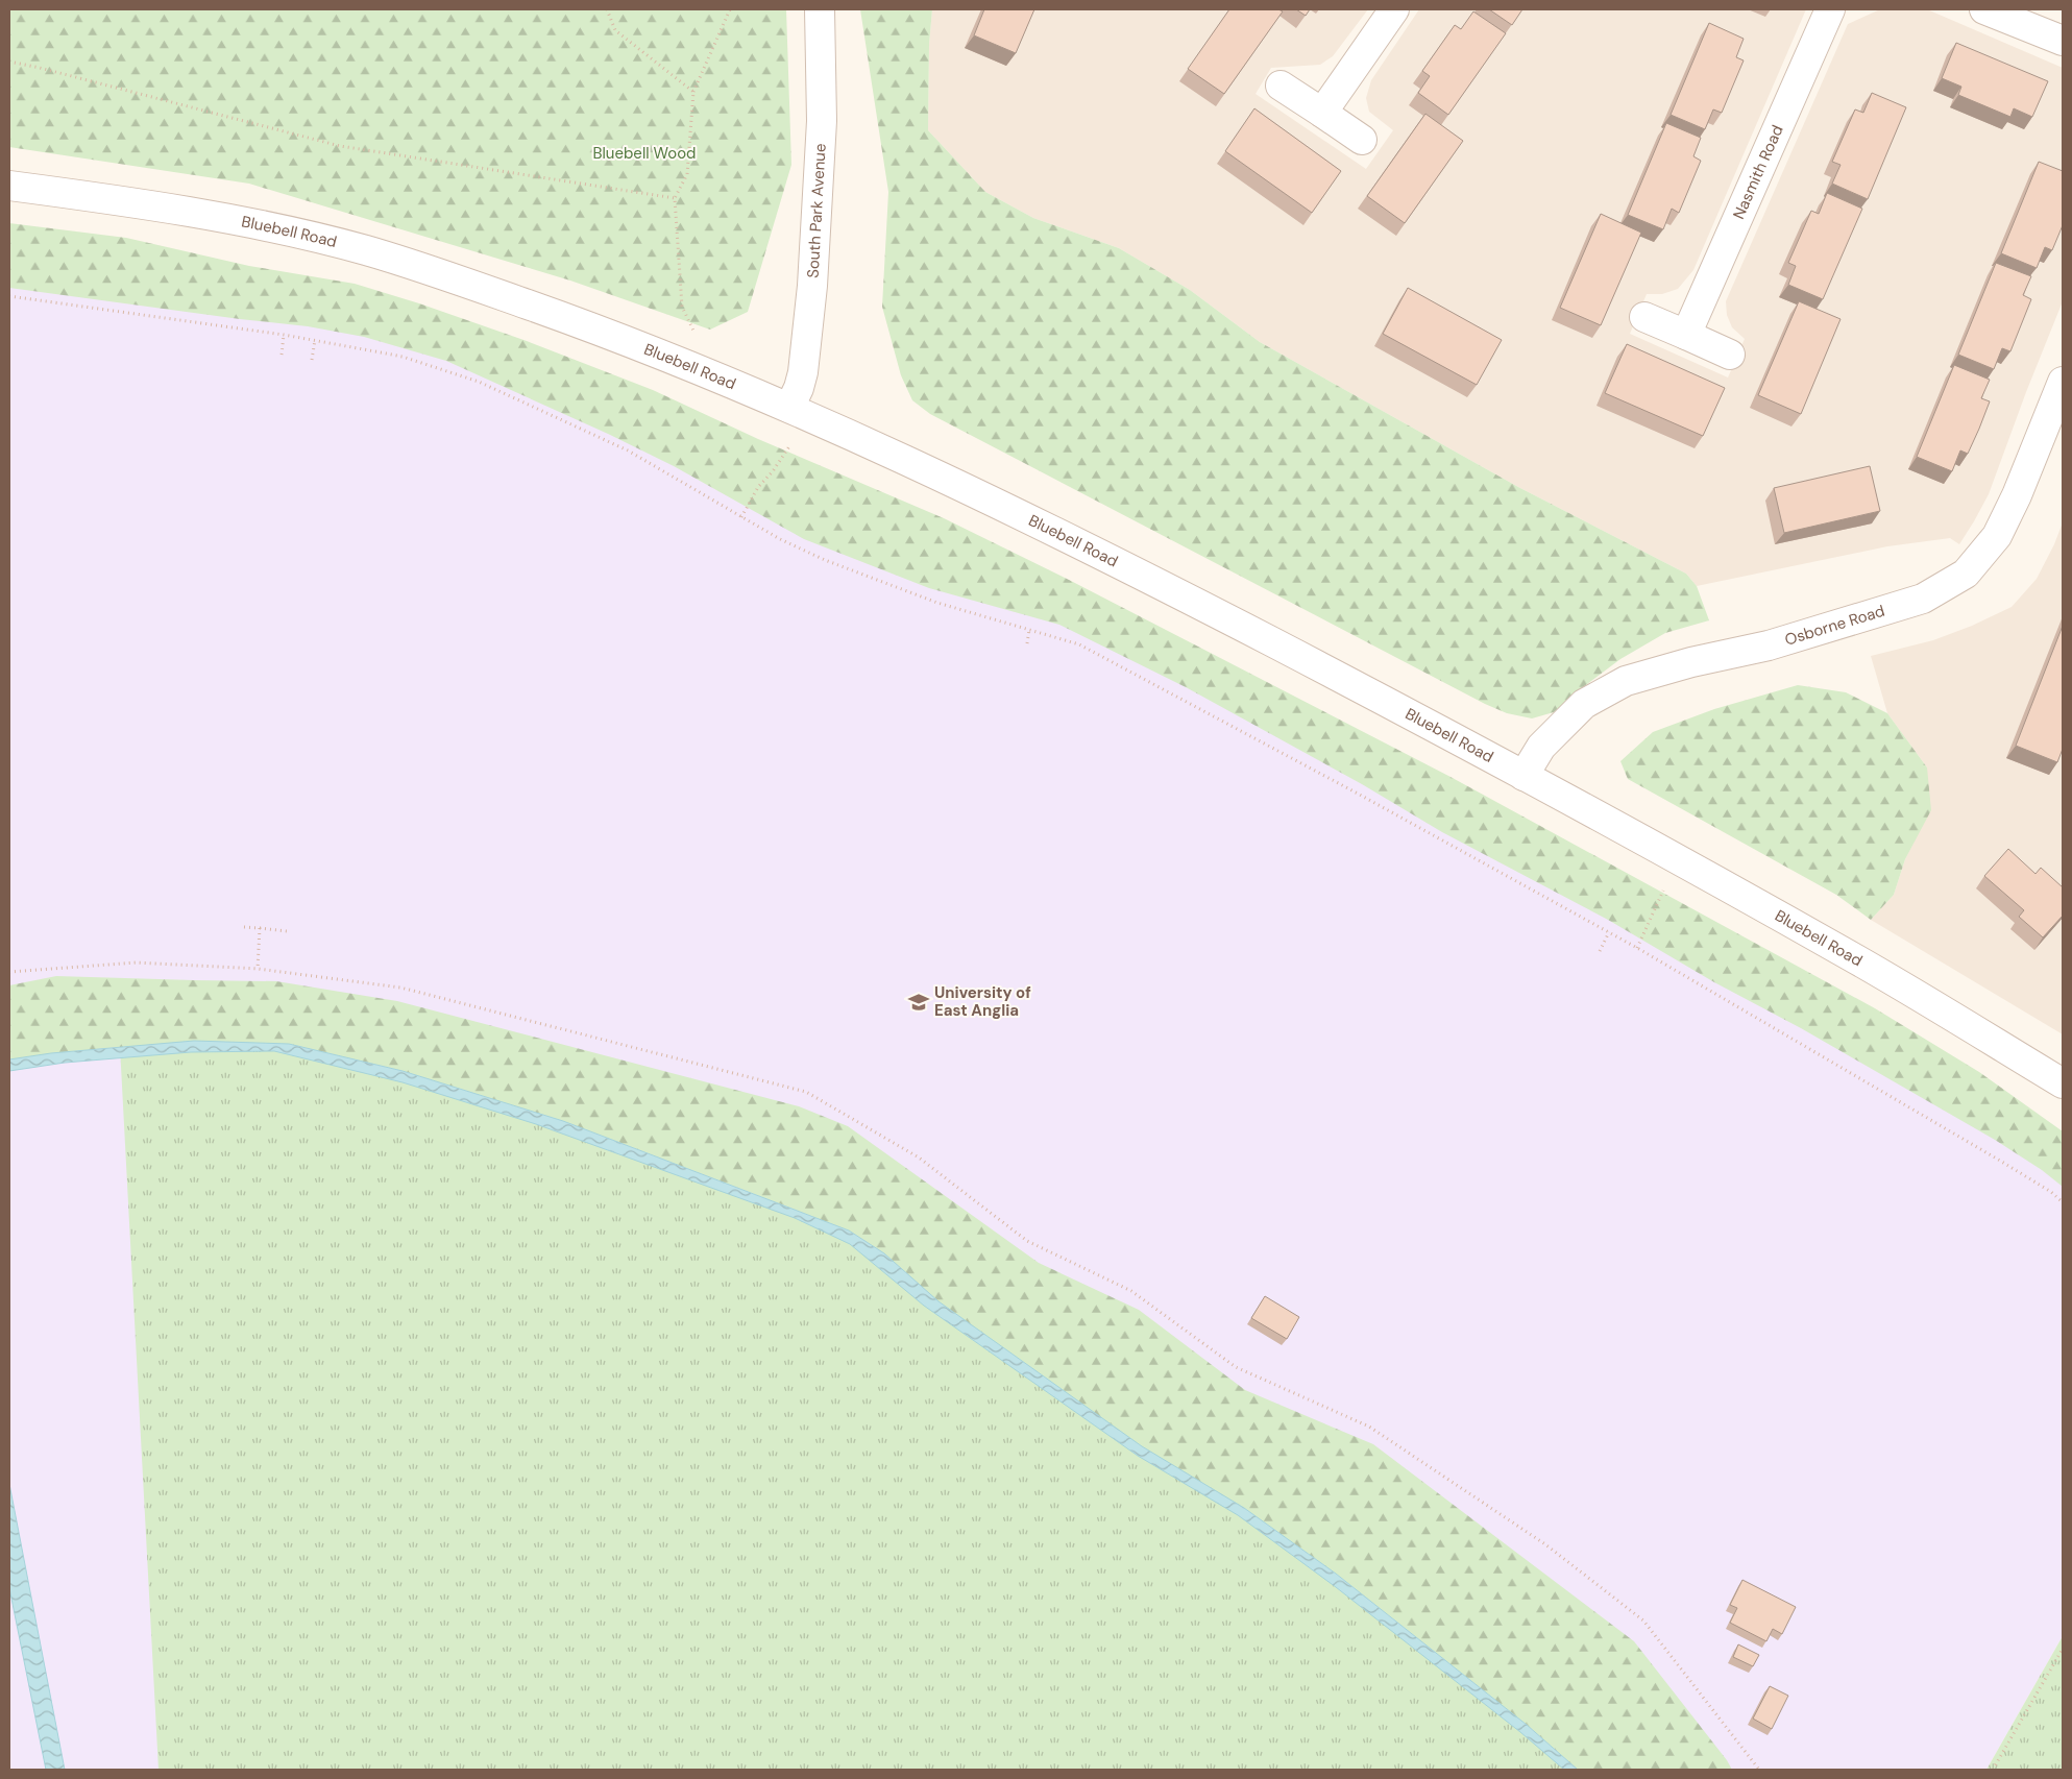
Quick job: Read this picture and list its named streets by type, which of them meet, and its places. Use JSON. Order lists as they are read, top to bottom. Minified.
{"streets":{"street":["Nasmith Road","South Park Avenue","Bluebell Road","Osborne Road"]},"crossings":[["South Park Avenue","Bluebell Road"],["Bluebell Road","Osborne Road"]],"parks":["Bluebell Wood"],"places":{"school or university":["University of East Anglia"]}}
